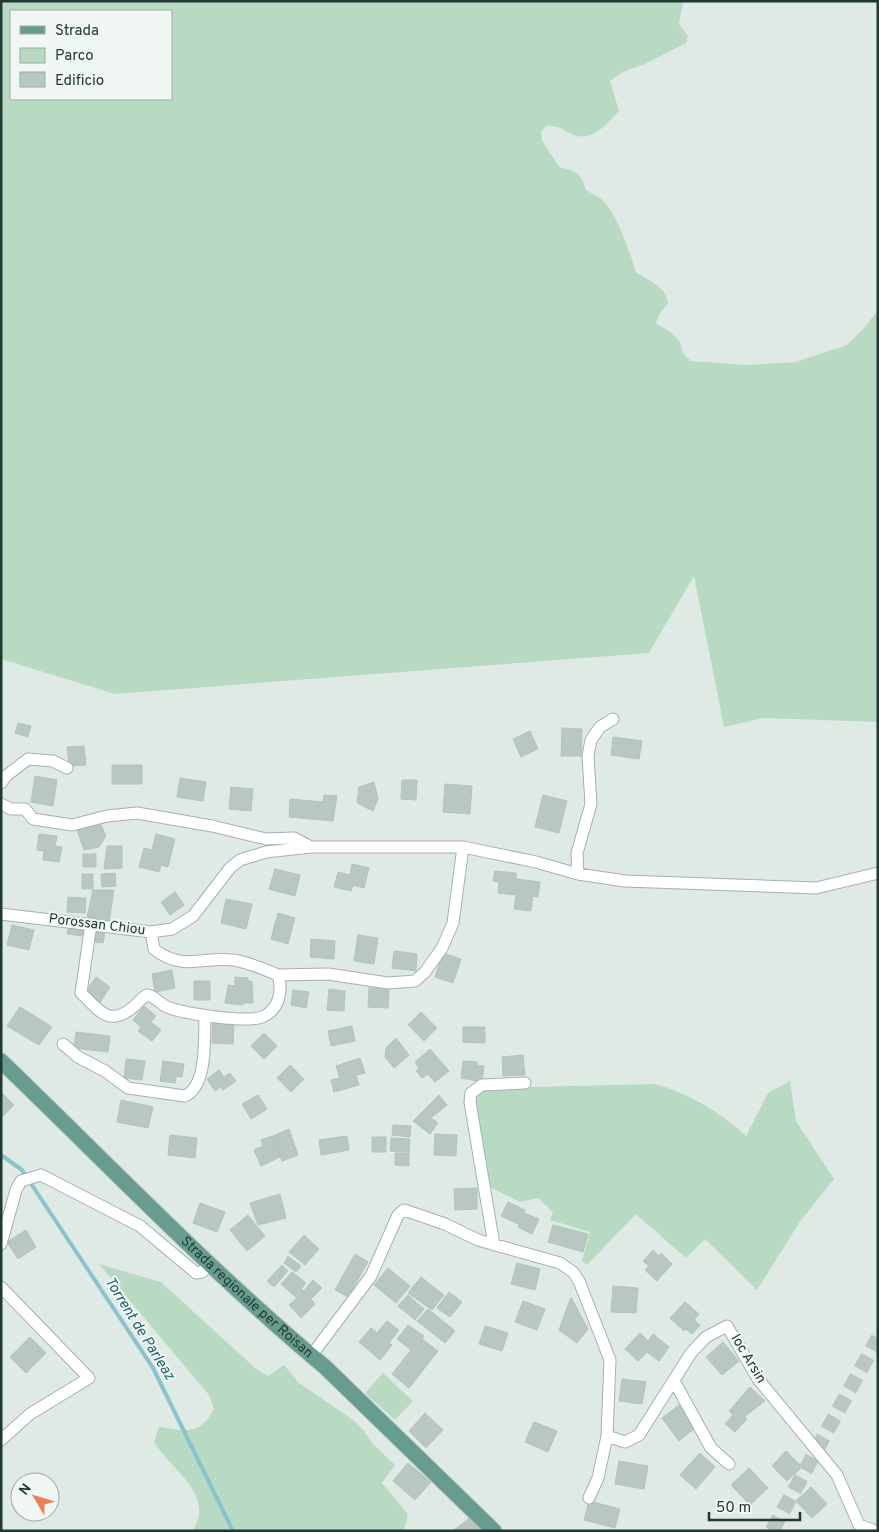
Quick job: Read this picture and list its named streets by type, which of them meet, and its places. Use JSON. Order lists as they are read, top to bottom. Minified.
{"streets":{"main road":["Strada regionale per Roisan"],"street":["Porossan Chiou","loc Arsin"]},"water":["Torrent de Parleaz"],"legend":["Strada","Parco","Edificio"],"scale_bar":"50 m","north":"top left"}
